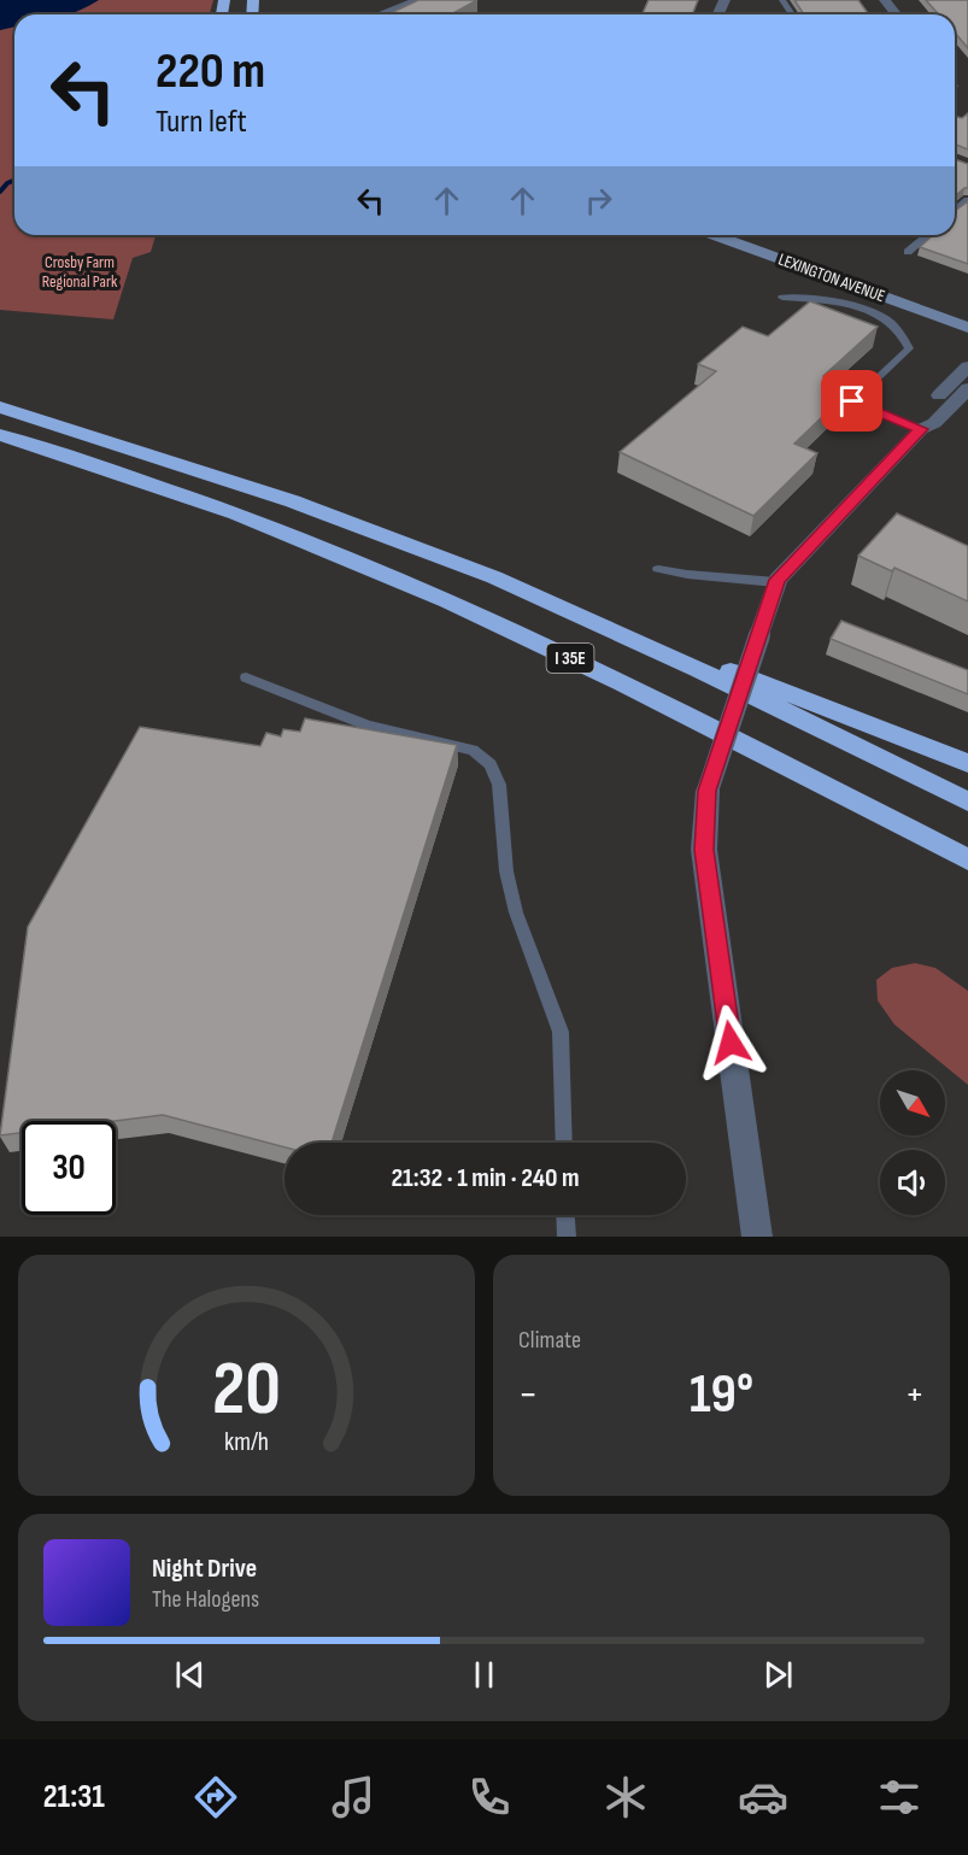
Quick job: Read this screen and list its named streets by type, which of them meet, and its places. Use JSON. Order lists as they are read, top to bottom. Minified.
{"streets":{"highway":["I 35E"],"street":["LEXINGTON AVENUE"]},"parks":["Crosby Farm Regional Park"],"north":"bottom right","page":{"turn":["220 m","Turn left"],"limit":"30","trip":"21:32 · 1 min · 240 m","tile":"Climate","heat":["−","19°","+"],"song":["Night Drive","The Halogens"],"tabs":"21:31","gauge":["20","km/h"]}}
